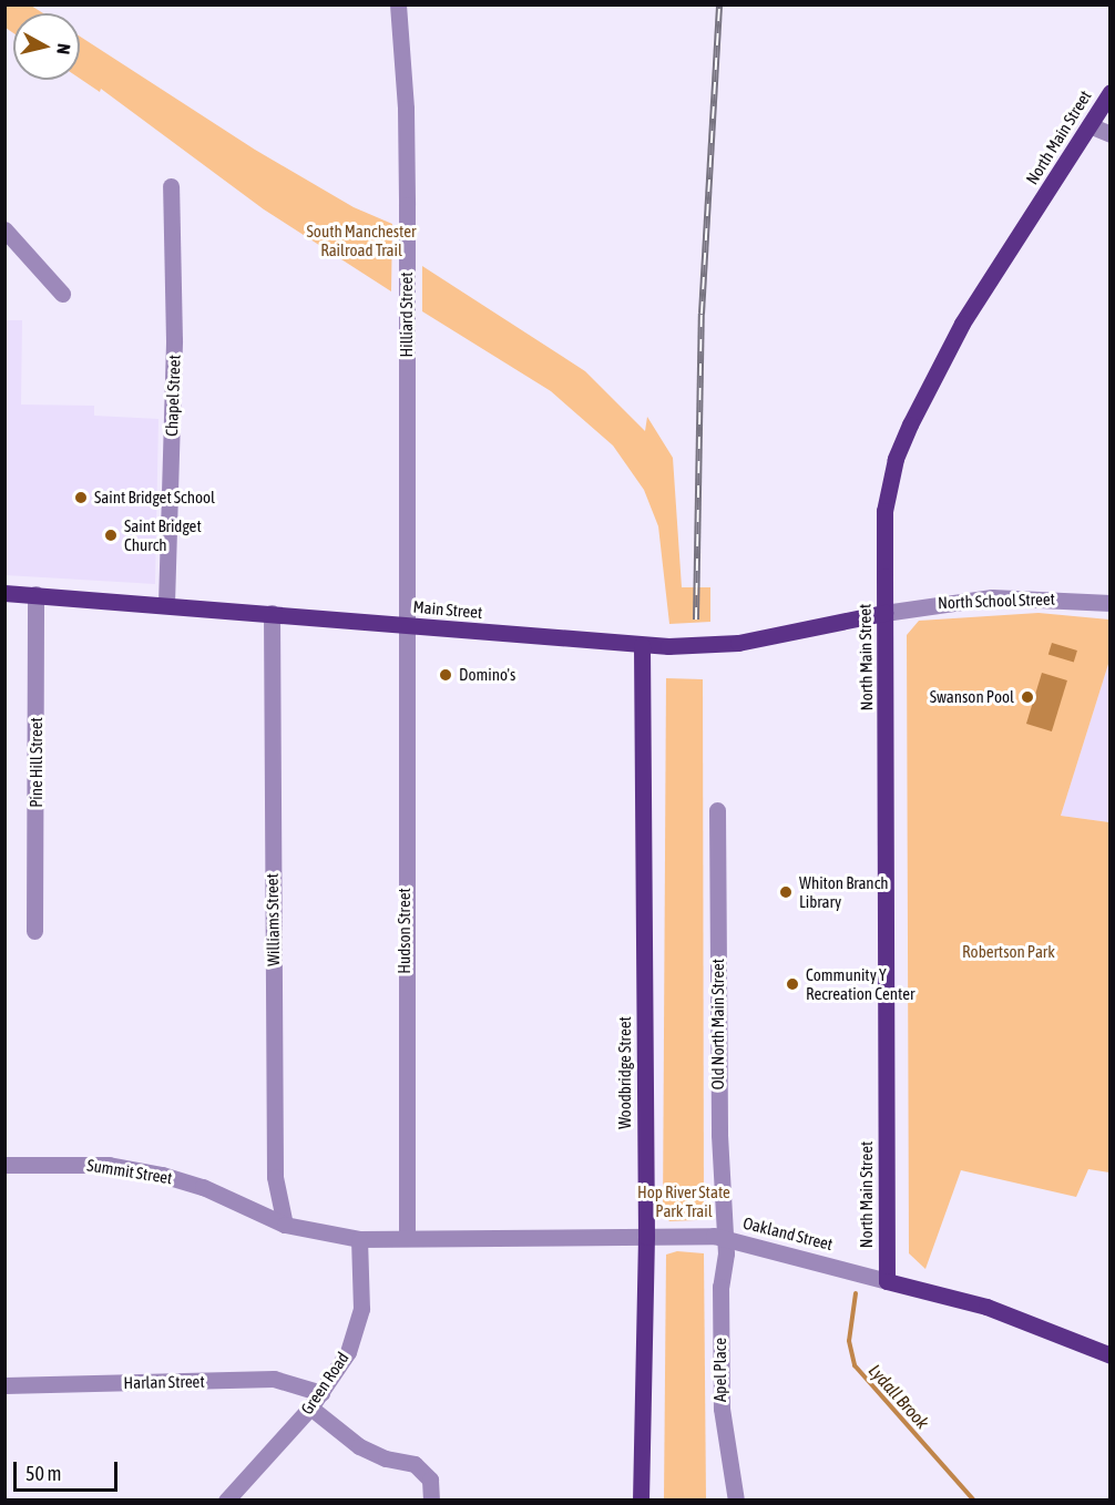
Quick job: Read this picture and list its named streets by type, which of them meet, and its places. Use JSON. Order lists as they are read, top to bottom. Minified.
{"streets":{"main road":["North Main Street","Main Street","Woodbridge Street","Oakland Street"],"street":["Hilliard Street","Chapel Street","North School Street","Pine Hill Street","Williams Street","Hudson Street","Old North Main Street","Summit Street","Apel Place","Harlan Street","Green Road"]},"crossings":[["North Main Street","North School Street"],["North Main Street","Main Street"],["North Main Street","Oakland Street"],["Hilliard Street","Main Street"],["Hilliard Street","Hudson Street"],["Chapel Street","Main Street"],["North School Street","Main Street"],["Main Street","Pine Hill Street"],["Main Street","Williams Street"],["Main Street","Hudson Street"],["Main Street","Woodbridge Street"],["Williams Street","Summit Street"],["Williams Street","Oakland Street"],["Hudson Street","Oakland Street"],["Old North Main Street","Oakland Street"],["Old North Main Street","Apel Place"],["Woodbridge Street","Oakland Street"],["Summit Street","Oakland Street"],["Oakland Street","Apel Place"],["Oakland Street","Green Road"],["Harlan Street","Green Road"]],"water":["Lydall Brook"],"parks":["South Manchester Railroad Trail","Robertson Park","Hop River State Park Trail"],"places":["Saint Bridget School","Saint Bridget Church","Domino's","Swanson Pool","Whiton Branch Library","Community Y Recreation Center"],"scale_bar":"50 m","north":"right"}
